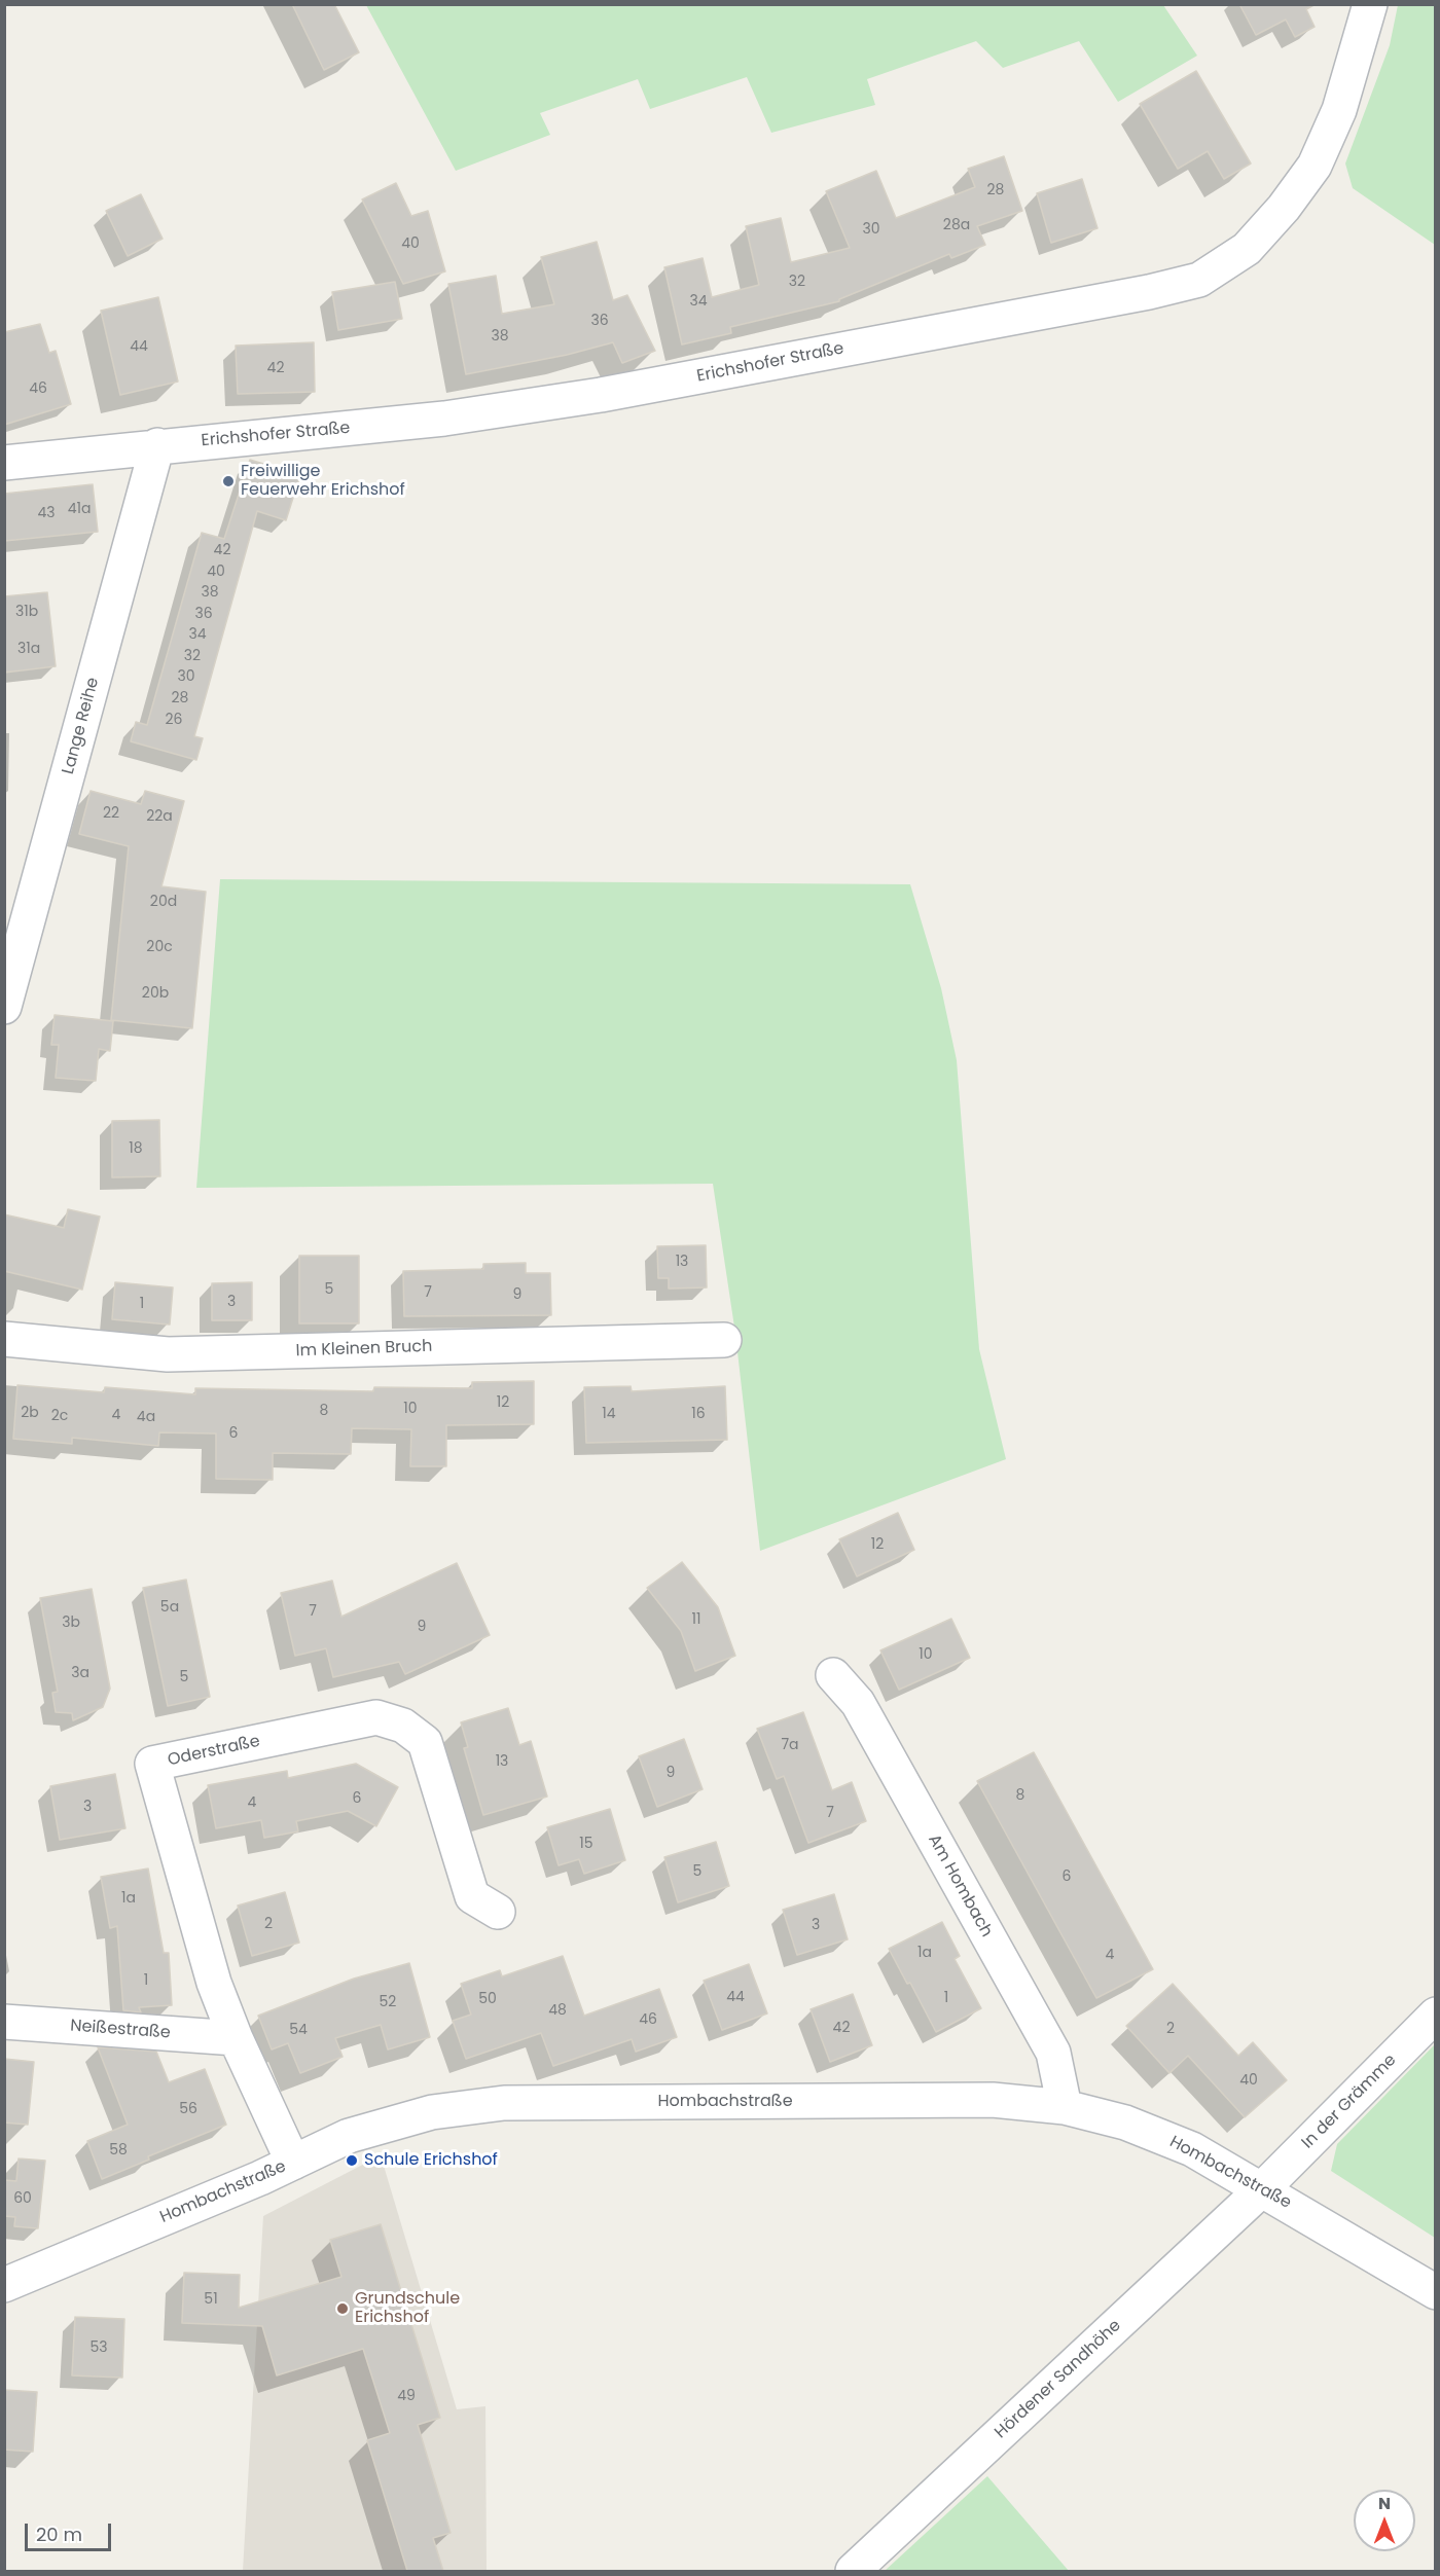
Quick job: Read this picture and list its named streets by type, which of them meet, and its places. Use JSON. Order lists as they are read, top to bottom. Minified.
{"streets":{"street":["Erichshofer Straße","Lange Reihe","Im Kleinen Bruch","Oderstraße","Am Hombach","Neißestraße","Hombachstraße","In der Grämme","Hördener Sandhöhe"]},"crossings":[["Erichshofer Straße","Lange Reihe"],["Oderstraße","Neißestraße"],["Oderstraße","Hombachstraße"],["Am Hombach","Hombachstraße"],["Hombachstraße","In der Grämme"],["Hombachstraße","Hördener Sandhöhe"],["In der Grämme","Hördener Sandhöhe"]],"places":["Freiwillige Feuerwehr Erichshof","Schule Erichshof","Grundschule Erichshof"],"house_numbers":["28","28a","30","40","32","34","36","38","44","42","46","41a","43","42","40","38","31b","36","34","31a","32","30","28","26","22","22a","20d","20c","20b","18","13","5","7","9","3","1","12","10","8","2b","14","16","4","2c","4a","6","12","5a","7","11","3b","9","10","3a","5","7a","13","9","8","6","4","3","7","15","5","6","1a","2","3","1a","4","1","44","1","50","52","48","46","42","2","54","40","56","58","60","51","53","49"],"scale_bar":"20 m","north":"top"}
